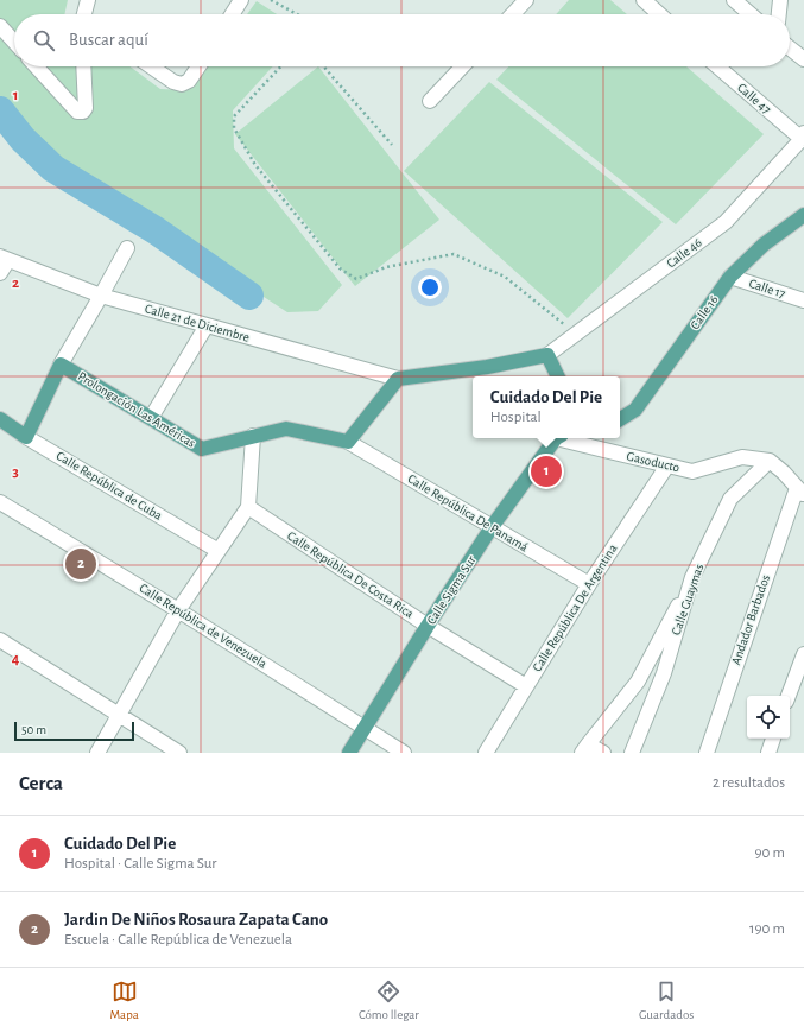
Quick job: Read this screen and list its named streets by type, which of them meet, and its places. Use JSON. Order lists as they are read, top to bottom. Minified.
{"streets":{"main road":["Calle 16","Prolongación Las Américas","Calle República de Cuba","Calle Sigma Sur"],"street":["Calle 47","Calle 46","Calle 17","Calle 21 de Diciembre","Gasoducto","Calle República De Panamá","Calle República De Costa Rica","Calle Guaymas","Calle República De Argentina","Andador Barbados","Calle República de Venezuela"]},"crossings":[["Calle 47","Calle 46"],["Calle 17","Calle 16"],["Prolongación Las Américas","Calle República De Panamá"],["Gasoducto","Calle Guaymas"],["Gasoducto","Calle República De Argentina"],["Calle República De Panamá","Calle Sigma Sur"],["Calle República De Panamá","Calle República De Argentina"],["Calle República De Costa Rica","Calle Sigma Sur"],["Calle República De Costa Rica","Calle República De Argentina"],["Calle Sigma Sur","Calle República de Venezuela"]],"scale_bar":"50 m","page":{"search":"Buscar aquí","popup":["Cuidado Del Pie","Hospital"],"pins":["1","2"],"scale":"50 m","heading":["Cerca","2 resultados"],"list":[{"mark":"1","name":"Cuidado Del Pie","note":"Hospital · Calle Sigma Sur","value":"90 m"},{"mark":"2","name":"Jardin De Niños Rosaura Zapata Cano","note":"Escuela · Calle República de Venezuela","value":"190 m"}],"nav":["Mapa","Cómo llegar","Guardados"]},"grid":{"rows":["1","2","3","4"]}}
